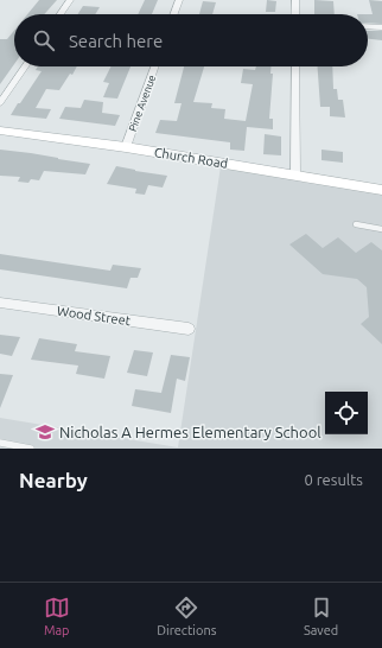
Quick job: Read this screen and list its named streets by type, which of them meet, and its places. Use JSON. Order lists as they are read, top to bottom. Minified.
{"streets":{"street":["Pine Avenue","Church Road","Wood Street"]},"crossings":[["Pine Avenue","Church Road"]],"places":{"school or university":["Nicholas A Hermes Elementary School"]},"page":{"search":"Search here","heading":["Nearby","0 results"],"nav":["Map","Directions","Saved"]}}
